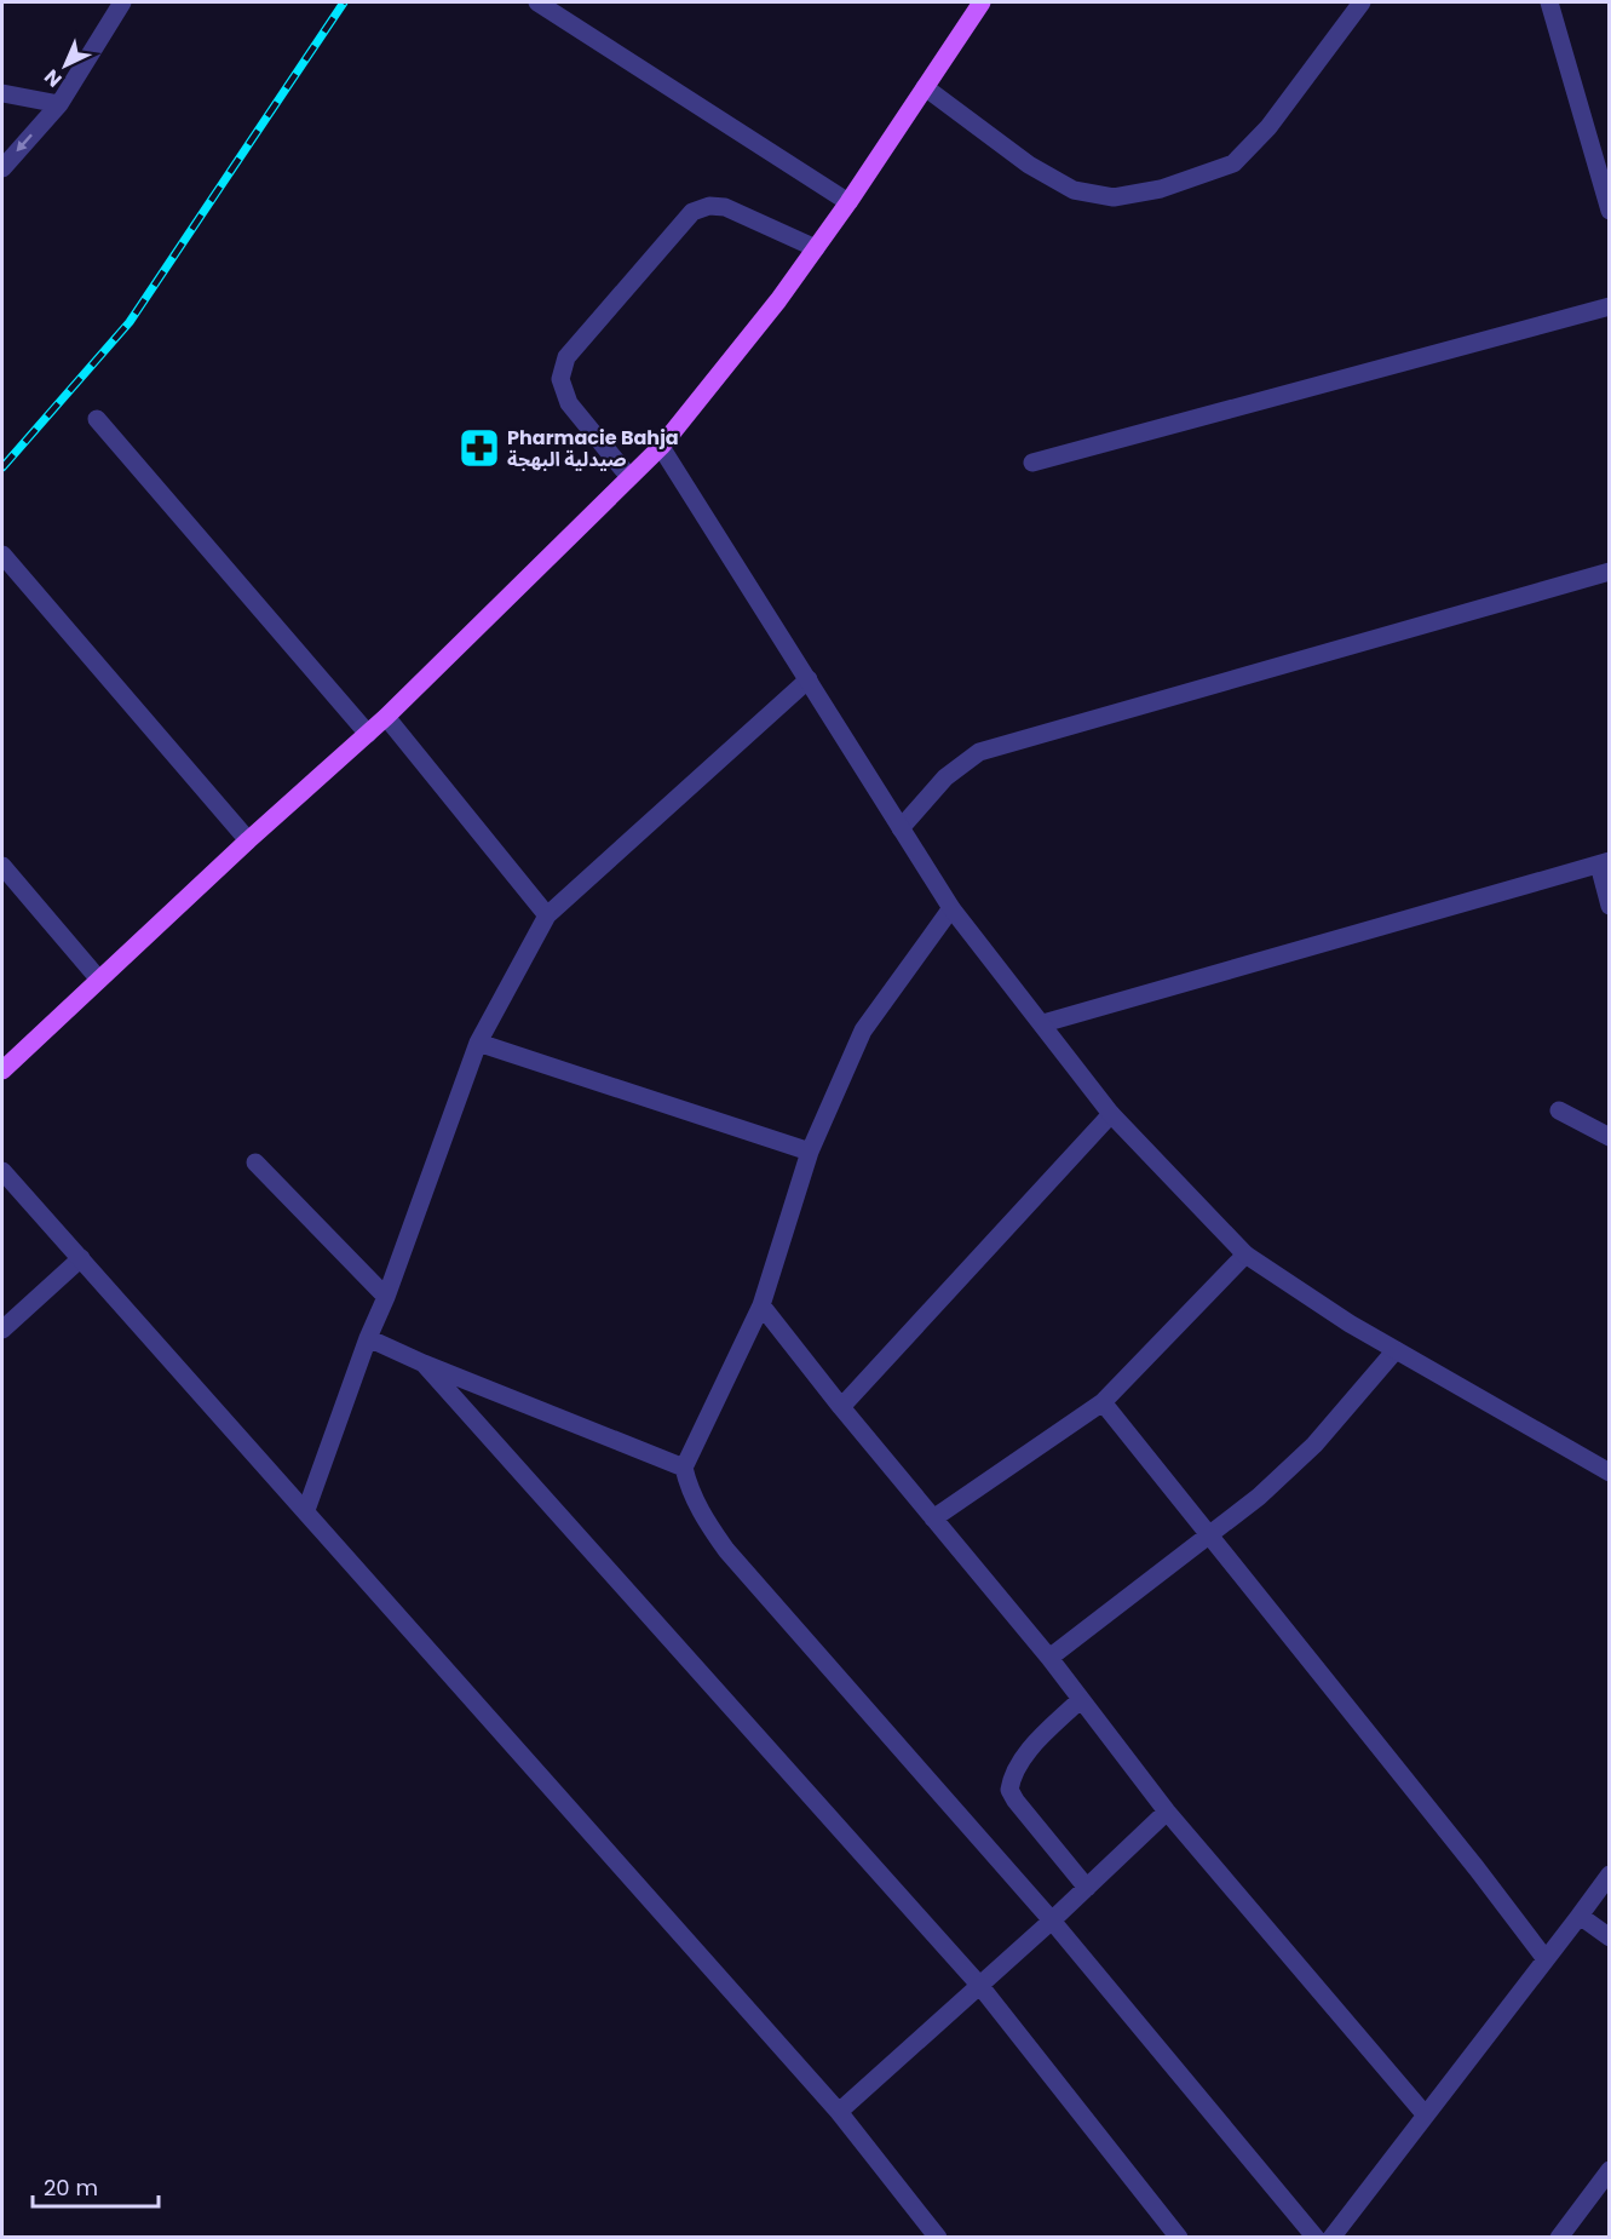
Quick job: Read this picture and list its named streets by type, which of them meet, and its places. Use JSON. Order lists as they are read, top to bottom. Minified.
{"places":{"pharmacy":["Pharmacie Bahja صيدلية البهجة"]},"scale_bar":"20 m","north":"bottom left"}
